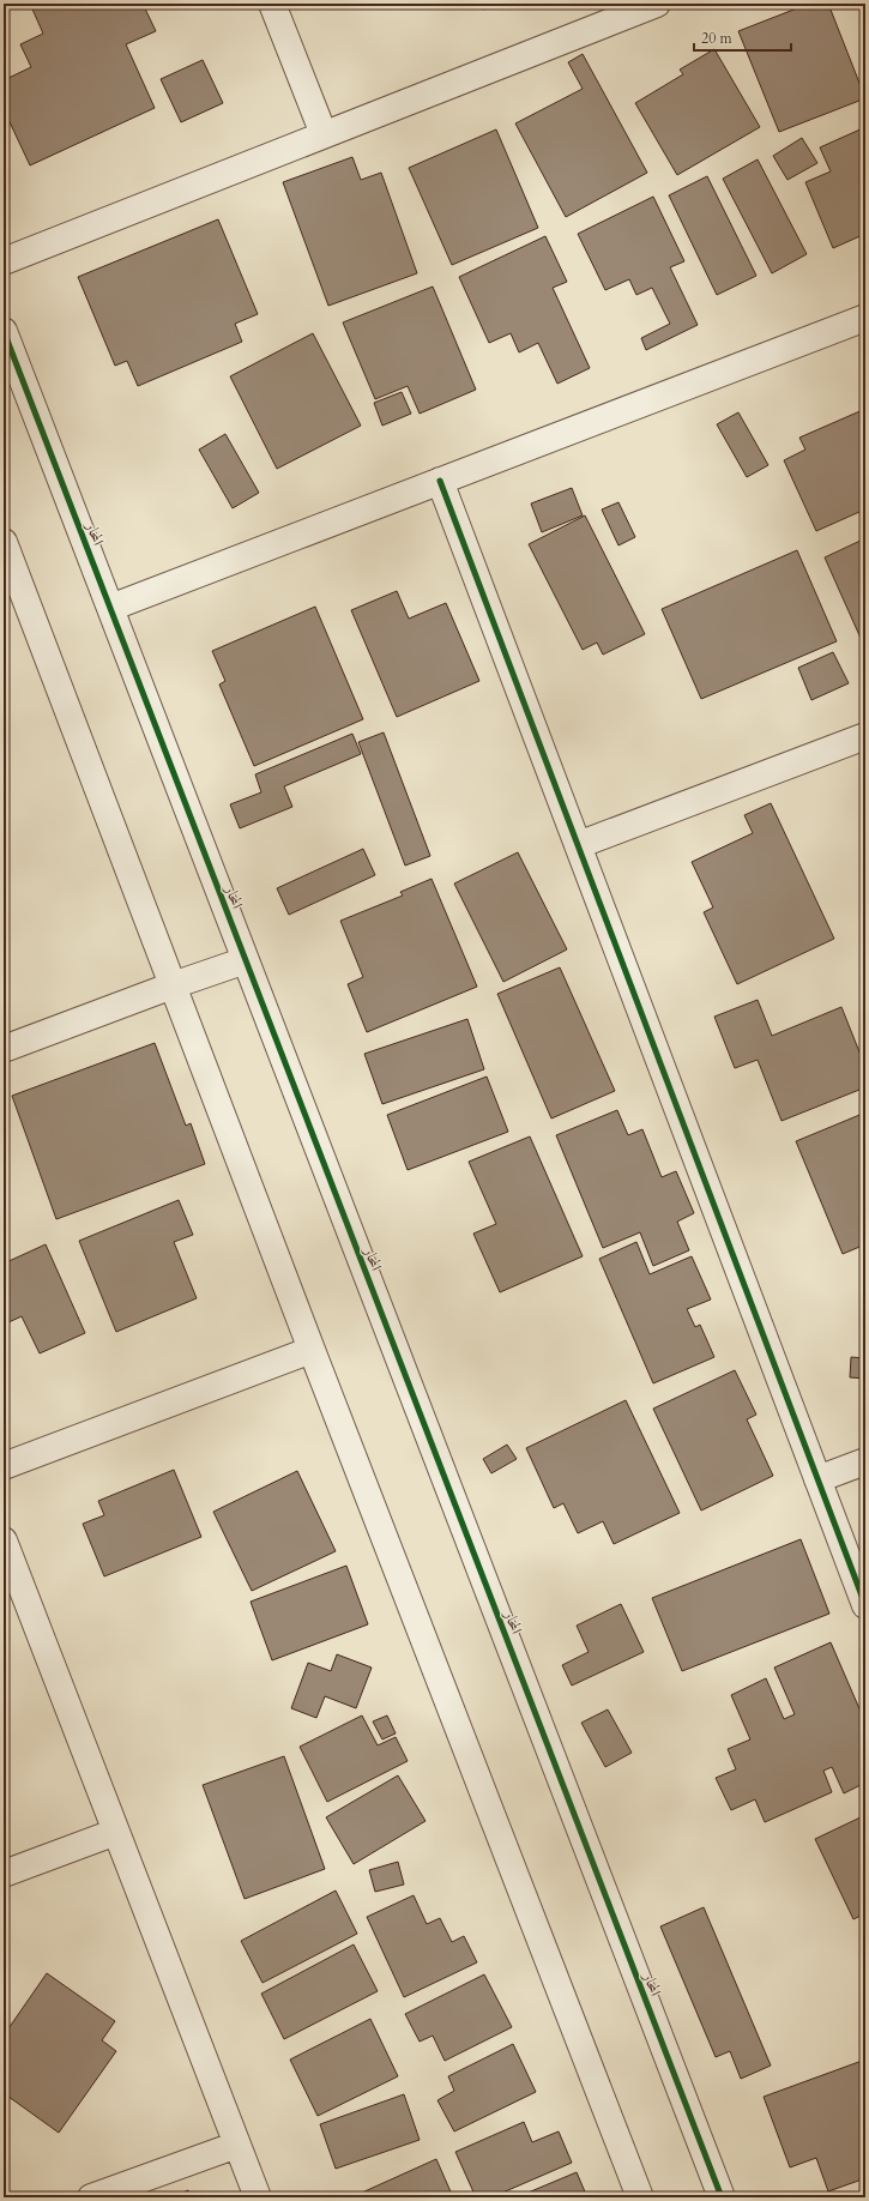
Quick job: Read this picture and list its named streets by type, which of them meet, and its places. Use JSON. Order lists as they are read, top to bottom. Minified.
{"streets":{"street":["المحار"]},"scale_bar":"20 m"}
